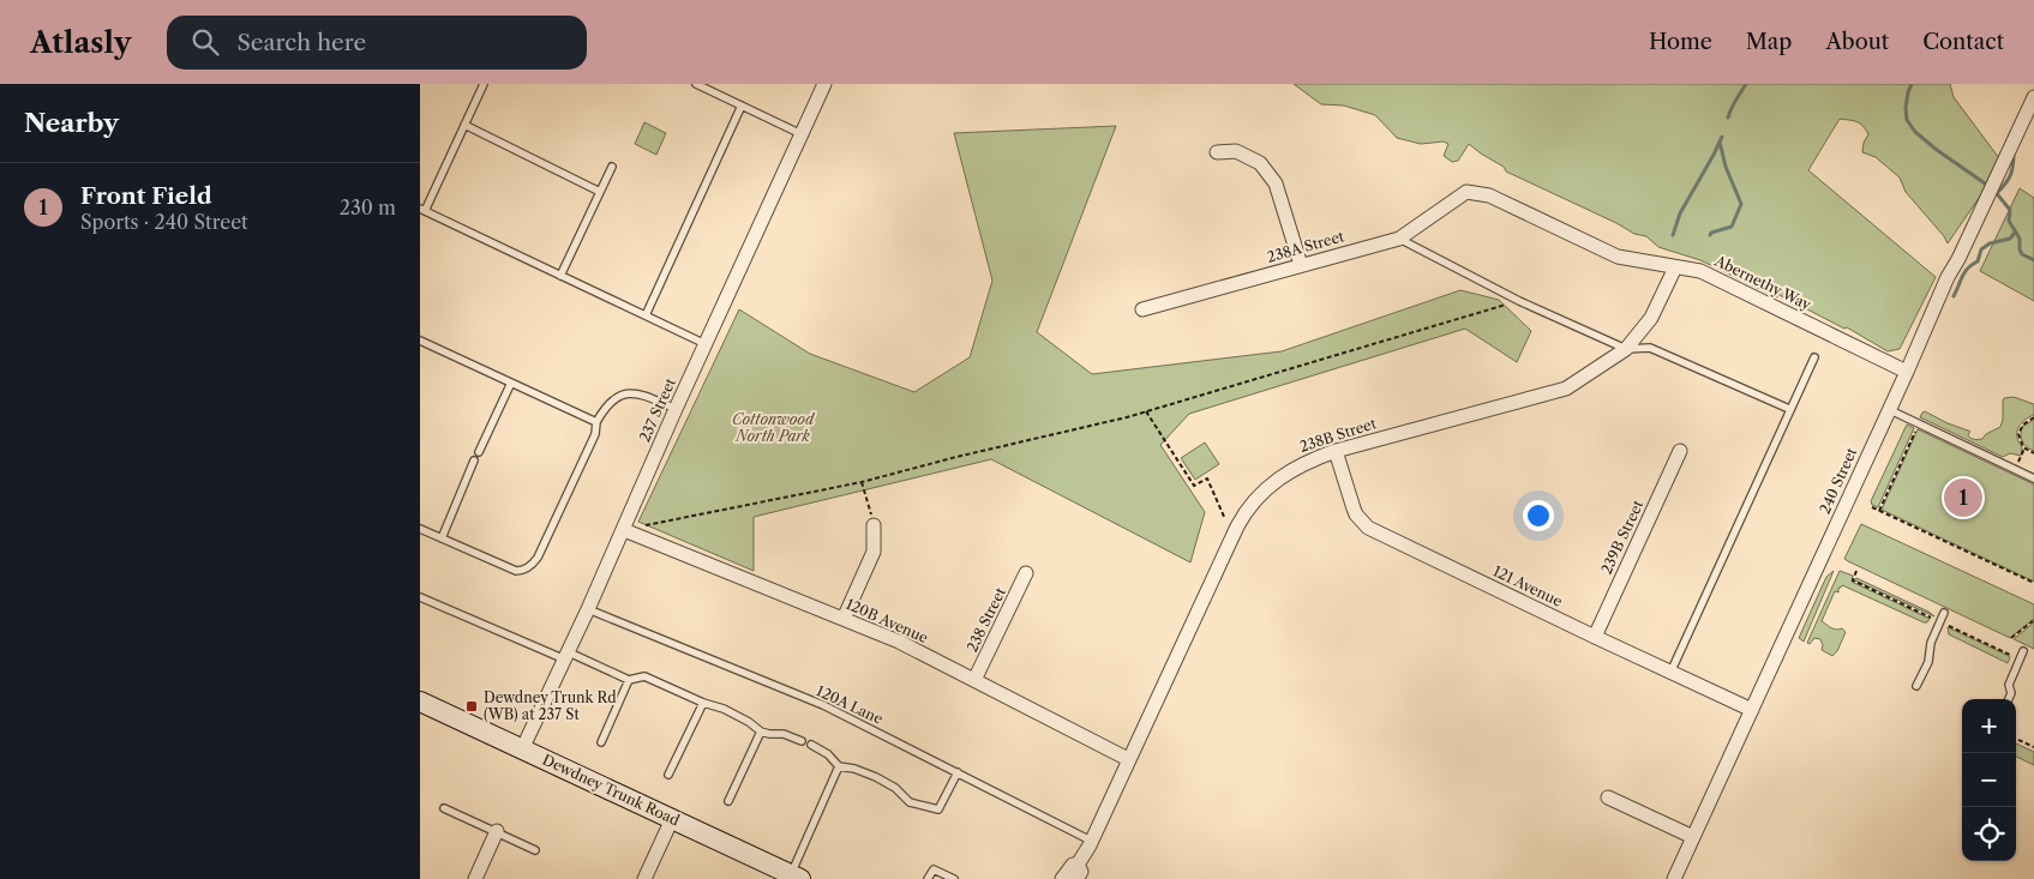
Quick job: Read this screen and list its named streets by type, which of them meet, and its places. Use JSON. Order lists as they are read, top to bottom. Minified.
{"streets":{"main road":["Dewdney Trunk Road"],"street":["238A Street","Abernethy Way","237 Street","238B Street","240 Street","239B Street","121 Avenue","238 Street","120B Avenue"],"lane":["120A Lane"]},"crossings":[["238A Street","Abernethy Way"],["Abernethy Way","238B Street"],["Abernethy Way","240 Street"],["237 Street","120B Avenue"],["237 Street","120A Lane"],["237 Street","Dewdney Trunk Road"],["238B Street","121 Avenue"],["238B Street","120B Avenue"],["238B Street","120A Lane"],["240 Street","121 Avenue"],["239B Street","121 Avenue"],["238 Street","120B Avenue"]],"parks":["Cottonwood North Park"],"places":{"transit":["Dewdney Trunk Rd (WB) at 237 St"]},"page":{"header":"Atlasly","search":"Search here","nav":["Home","Map","About","Contact"],"heading":"Nearby","list":[{"mark":"1","name":"Front Field","note":"Sports · 240 Street","value":"230 m"}],"pins":"1","map_buttons":["+","−"]}}
